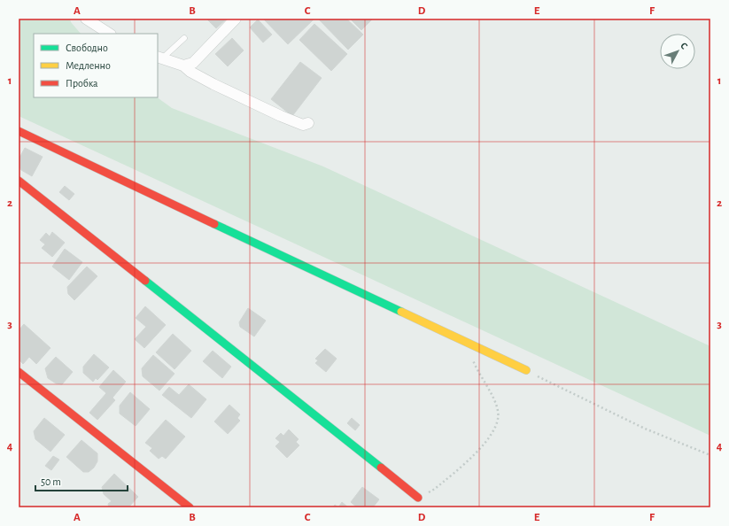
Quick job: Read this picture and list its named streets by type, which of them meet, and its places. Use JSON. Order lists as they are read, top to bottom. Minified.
{"legend":["Свободно","Медленно","Пробка"],"scale_bar":"50 m","north":"top right","grid":{"columns":["A","B","C","D","E","F"],"rows":["1","2","3","4"]}}
